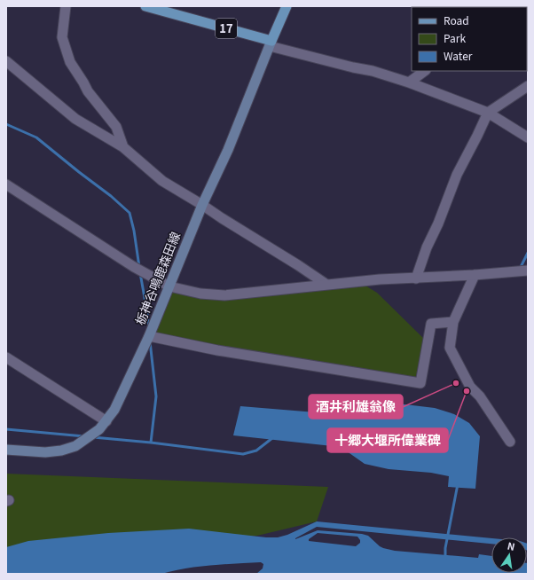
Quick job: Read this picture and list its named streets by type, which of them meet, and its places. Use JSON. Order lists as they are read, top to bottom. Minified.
{"streets":{"main road":["17","栃神谷鳴鹿森田線"]},"crossings":[["17","栃神谷鳴鹿森田線"]],"places":["酒井利雄翁像","十郷大堰所偉業碑"],"legend":["Road","Park","Water"],"north":"top"}
